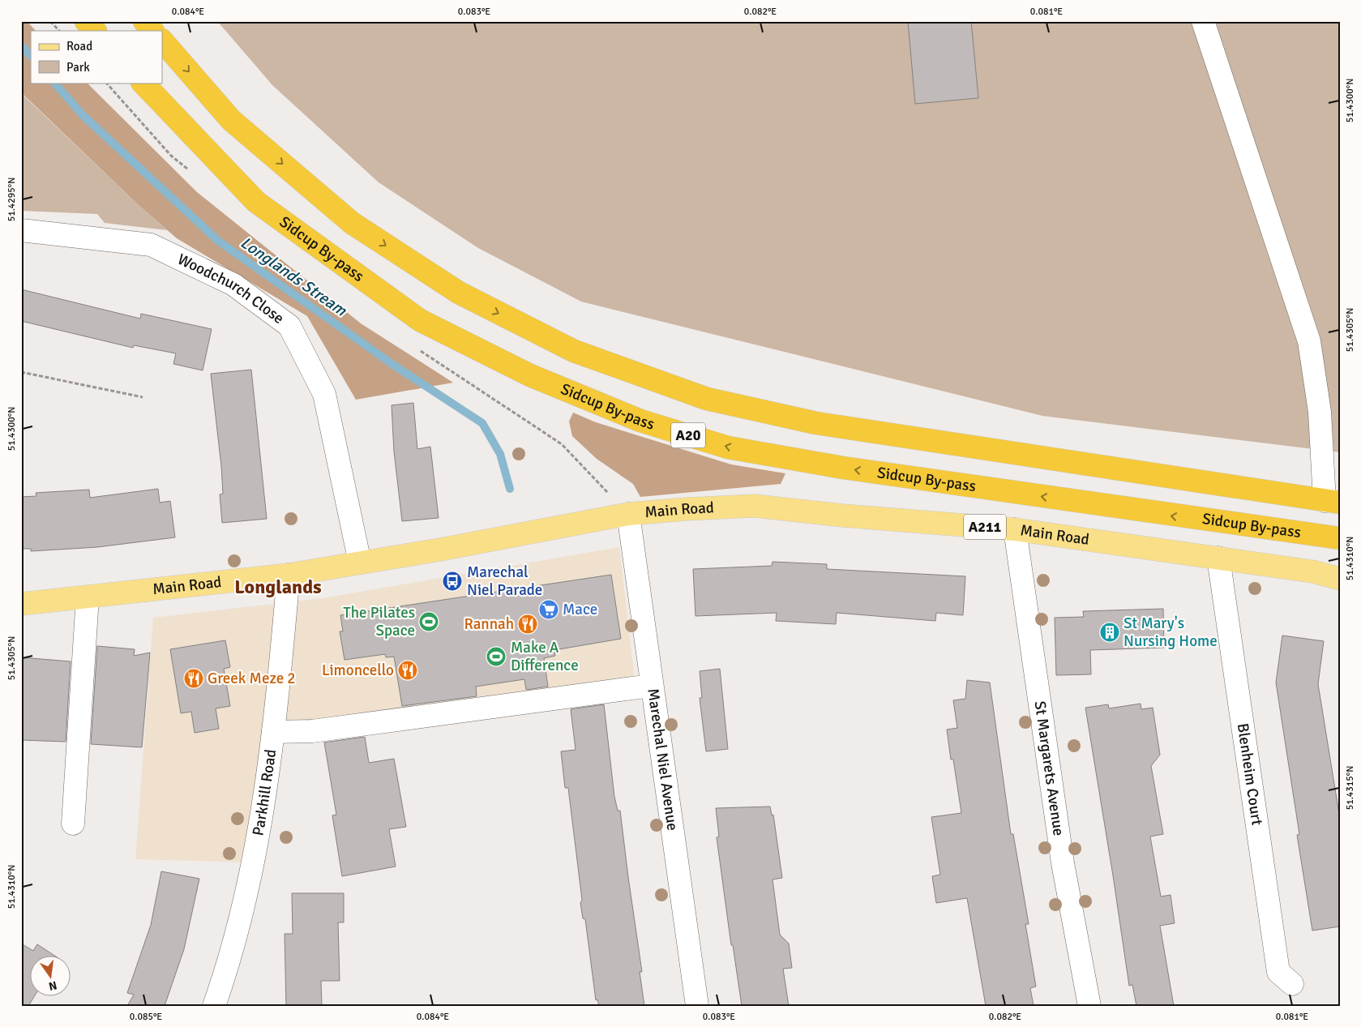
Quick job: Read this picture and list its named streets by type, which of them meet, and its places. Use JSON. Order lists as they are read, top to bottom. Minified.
{"streets":{"highway":["Sidcup By-pass","A20"],"main road":["Main Road","A211"],"street":["Woodchurch Close","Marechal Niel Avenue","St Margarets Avenue","Blenheim Court","Parkhill Road"]},"crossings":[["Woodchurch Close","Main Road"],["Main Road","Marechal Niel Avenue"],["Main Road","St Margarets Avenue"],["Main Road","Blenheim Court"],["Main Road","Parkhill Road"]],"districts":["Longlands"],"water":["Longlands Stream"],"places":{"bus stop":["Marechal Niel Parade"],"supermarket":["Mace"],"sports":["The Pilates Space","Make A Difference"],"restaurant":["Rannah","Limoncello","Greek Meze 2"],"building":["St Mary's Nursing Home"]},"legend":["Road","Park"],"north":"bottom","coordinates":["0.084°E","0.083°E","0.082°E","0.081°E","51.4300°N","51.4295°N","51.4305°N","51.4310°N","51.4315°N","0.085°E"]}
